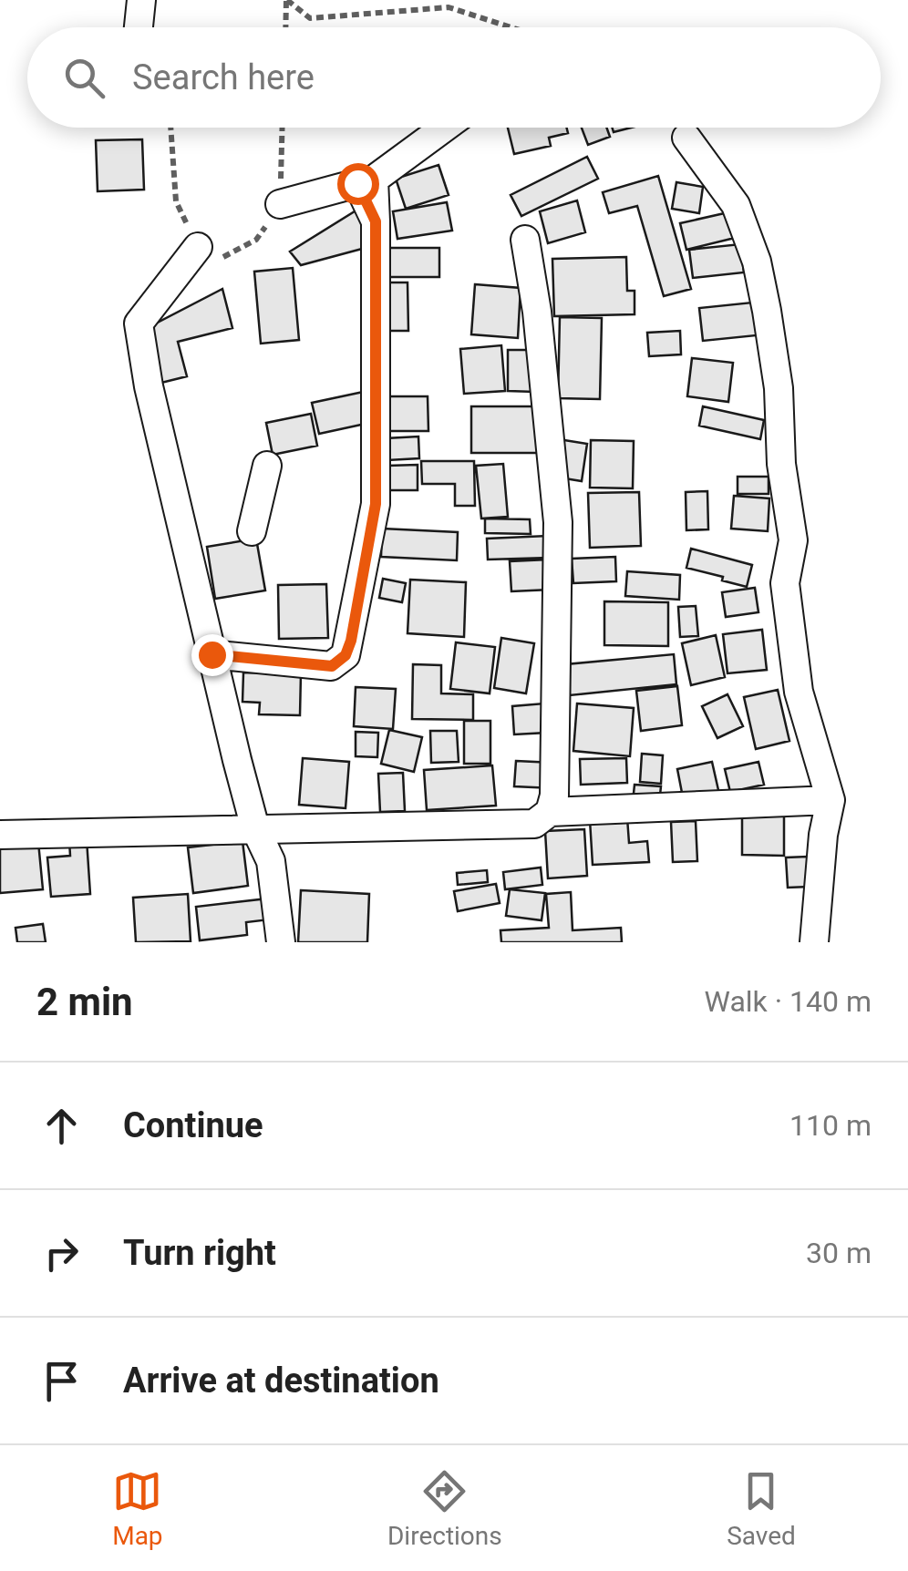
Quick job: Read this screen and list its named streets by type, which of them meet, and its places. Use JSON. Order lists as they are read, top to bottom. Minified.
{"page":{"search":"Search here","heading":["2 min","Walk · 140 m"],"list":[["Continue","110 m"],["Turn right","30 m"],"Arrive at destination"],"nav":["Map","Directions","Saved"]}}
